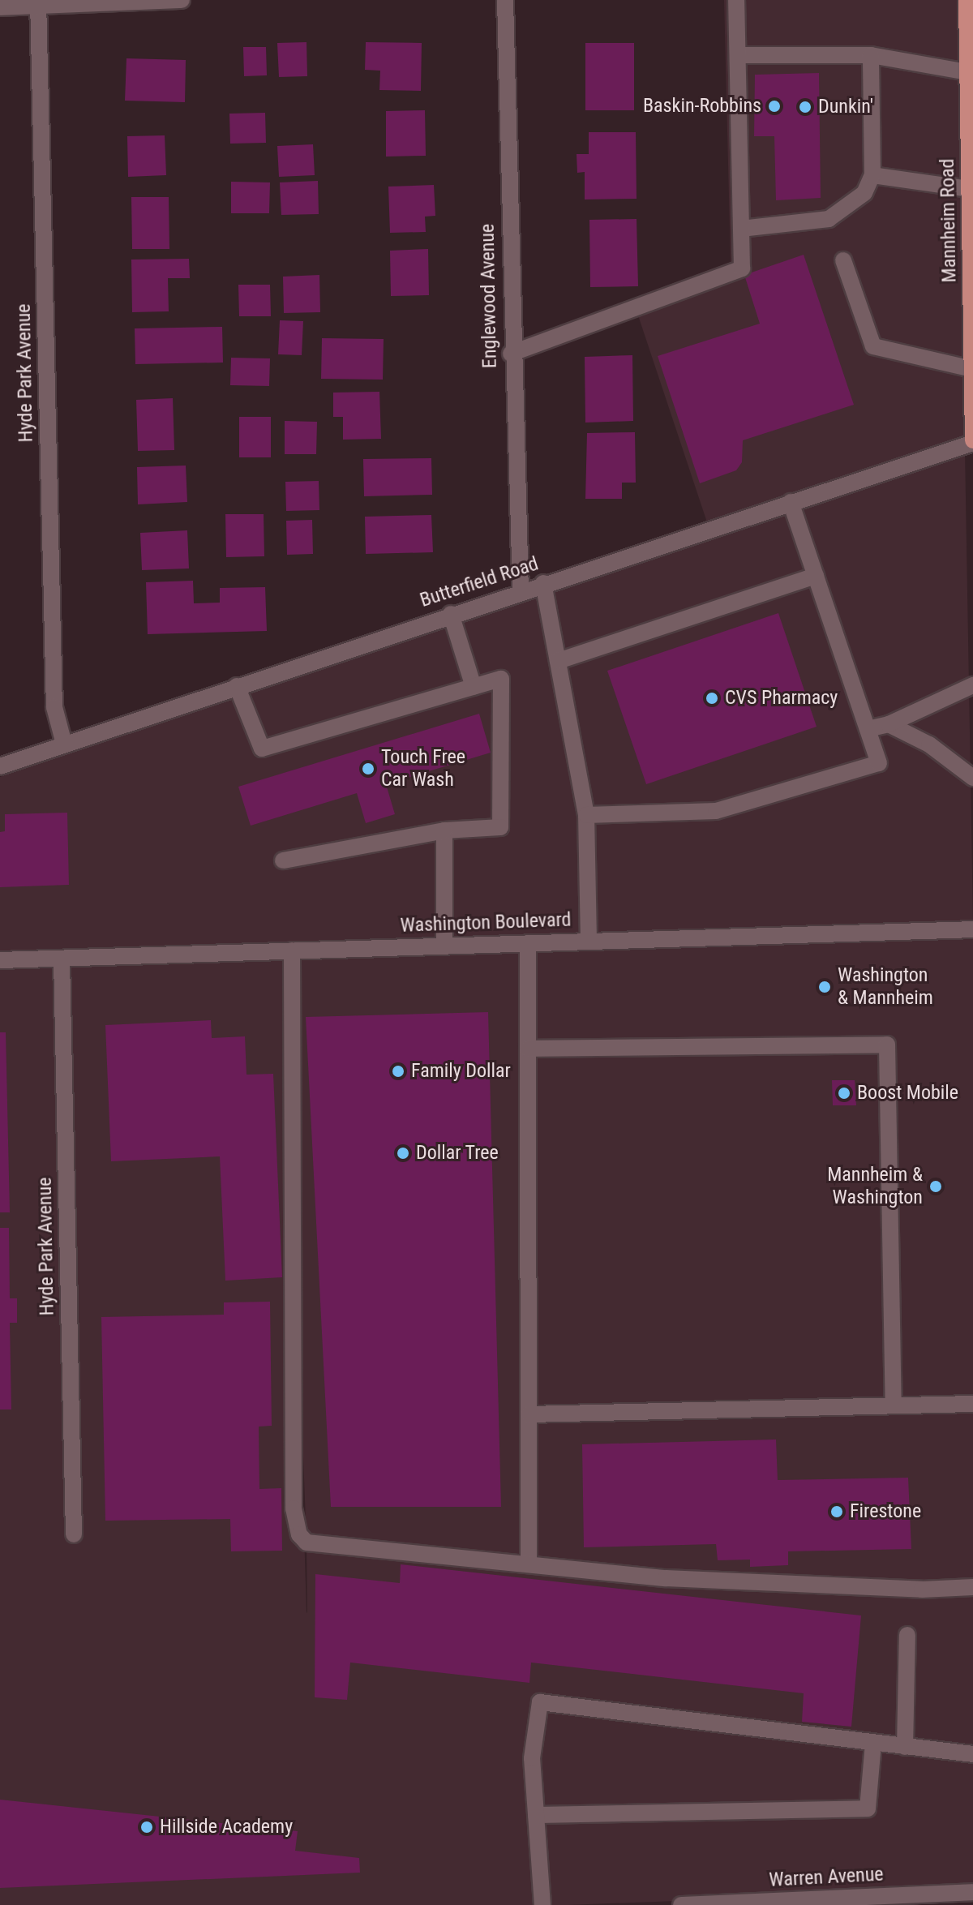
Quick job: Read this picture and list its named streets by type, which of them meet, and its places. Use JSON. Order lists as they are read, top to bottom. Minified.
{"streets":{"main road":["Mannheim Road"],"street":["Englewood Avenue","Hyde Park Avenue","Butterfield Road","Washington Boulevard","Warren Avenue"]},"crossings":[["Mannheim Road","Butterfield Road"],["Englewood Avenue","Butterfield Road"],["Hyde Park Avenue","Butterfield Road"],["Hyde Park Avenue","Washington Boulevard"]],"places":["Baskin-Robbins","Dunkin'","CVS Pharmacy","Touch Free Car Wash","Washington & Mannheim","Family Dollar","Boost Mobile","Dollar Tree","Mannheim & Washington","Firestone","Hillside Academy"]}
